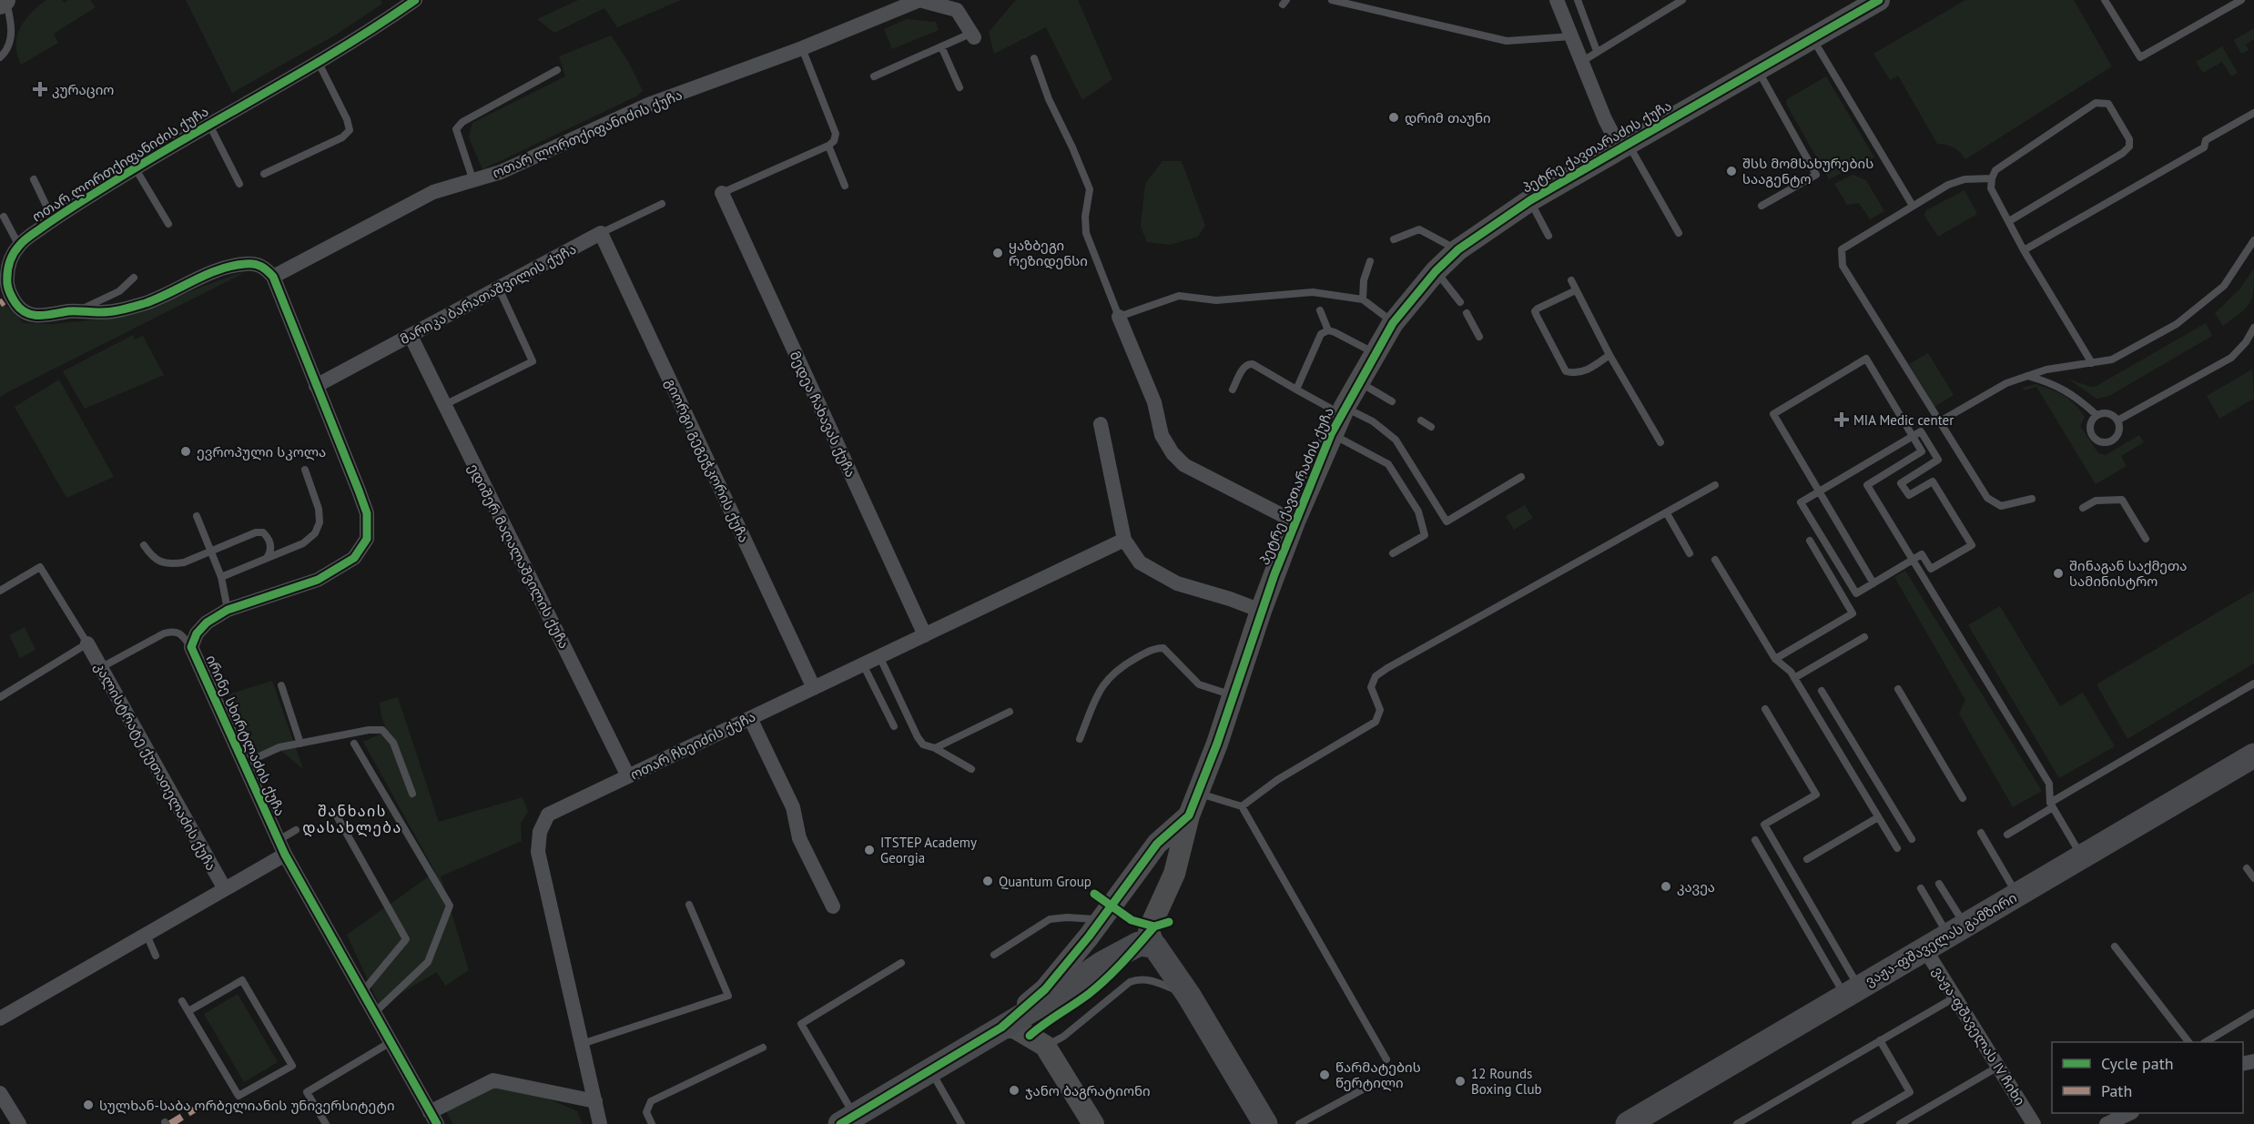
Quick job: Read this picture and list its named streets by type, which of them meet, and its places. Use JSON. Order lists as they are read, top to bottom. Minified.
{"streets":{"main road":["პეტრე ქავთარაძის ქუჩა","ვაჟა-ფშაველას გამზირი"],"street":["ოთარ ლორთქიფანიძის ქუჩა","მარიკა ბარათაშვილის ქუჩა","მედეა ჩახავას ქუჩა","გიორგი გეგეჭკორის ქუჩა","ედიშერ მაღალაშვილის ქუჩა","ირინე სხირტლაძის ქუჩა","ოთარ ჩხეიძის ქუჩა","კალისტრატე ქუთათელაძის ქუჩა","ვაჟა-ფშაველას IV ჩიხი"]},"crossings":[["ოთარ ლორთქიფანიძის ქუჩა","ირინე სხირტლაძის ქუჩა"],["მარიკა ბარათაშვილის ქუჩა","გიორგი გეგეჭკორის ქუჩა"],["მარიკა ბარათაშვილის ქუჩა","ედიშერ მაღალაშვილის ქუჩა"],["მარიკა ბარათაშვილის ქუჩა","ირინე სხირტლაძის ქუჩა"],["მედეა ჩახავას ქუჩა","ოთარ ჩხეიძის ქუჩა"],["გიორგი გეგეჭკორის ქუჩა","ოთარ ჩხეიძის ქუჩა"],["ედიშერ მაღალაშვილის ქუჩა","ოთარ ჩხეიძის ქუჩა"],["ვაჟა-ფშაველას გამზირი","ვაჟა-ფშაველას IV ჩიხი"]],"districts":["შანხაის დასახლება"],"places":{"health":["კურაციო","MIA Medic center"],"other":["დრიმ თაუნი","შსს მომსახურების სააგენტო","ყაზბეგი რეზიდენსი","ევროპული სკოლა","შინაგან საქმეთა სამინისტრო","ITSTEP Academy Georgia","Quantum Group","კავეა","წარმატების წერტილი","12 Rounds Boxing Club","ჯანო ბაგრატიონი","სულხან-საბა ორბელიანის უნივერსიტეტი"]},"legend":["Cycle path","Path"]}
